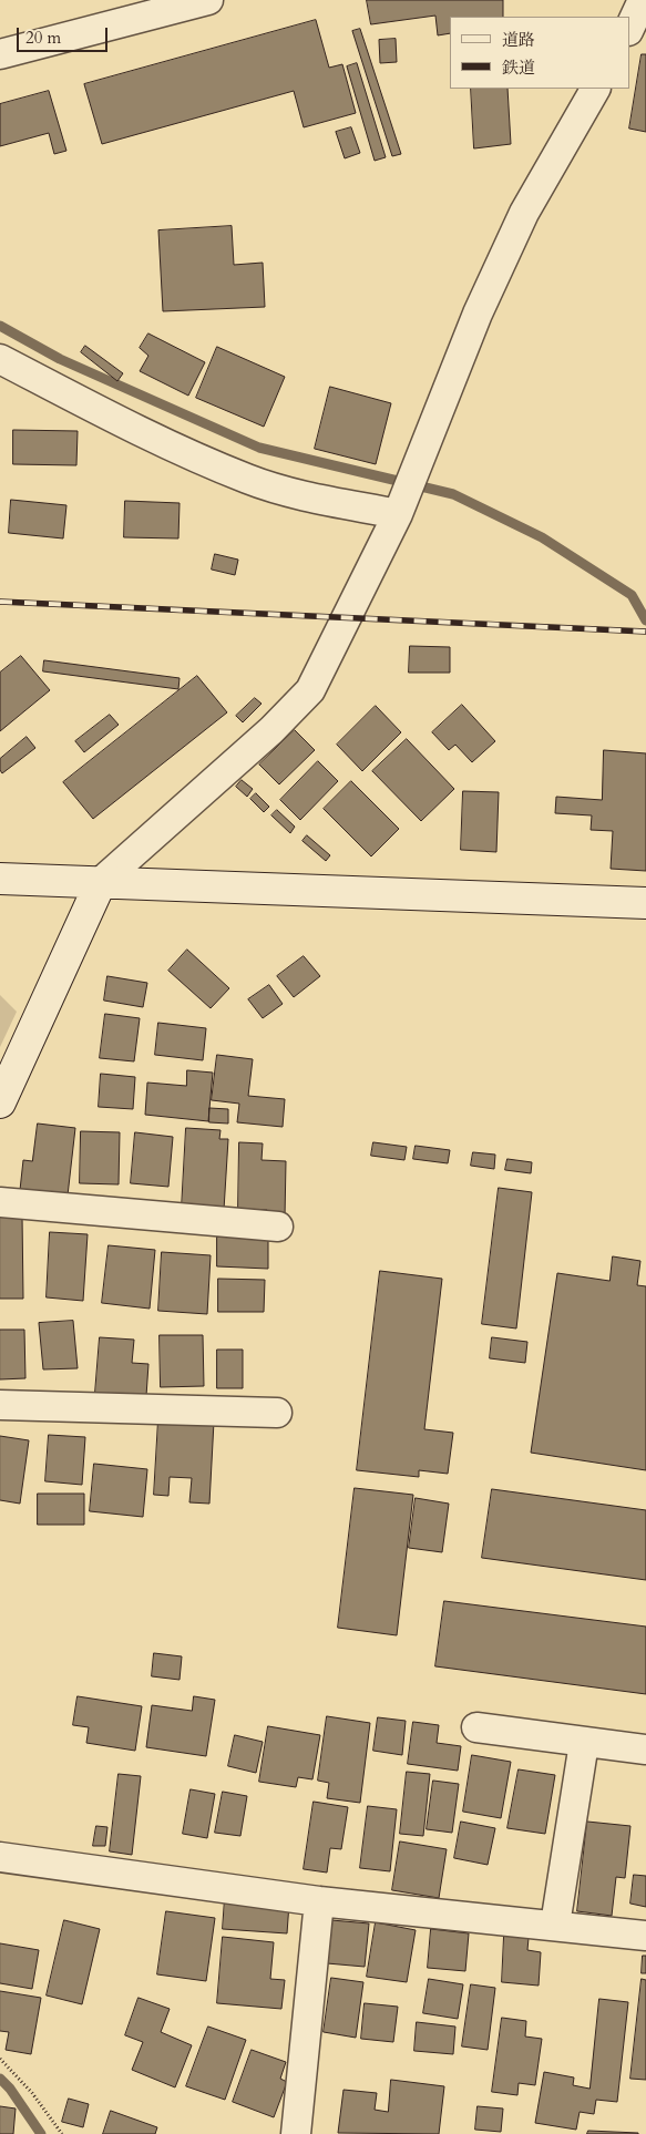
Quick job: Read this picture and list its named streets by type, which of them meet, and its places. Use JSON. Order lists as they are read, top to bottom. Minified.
{"legend":["道路","鉄道"],"scale_bar":"20 m"}
